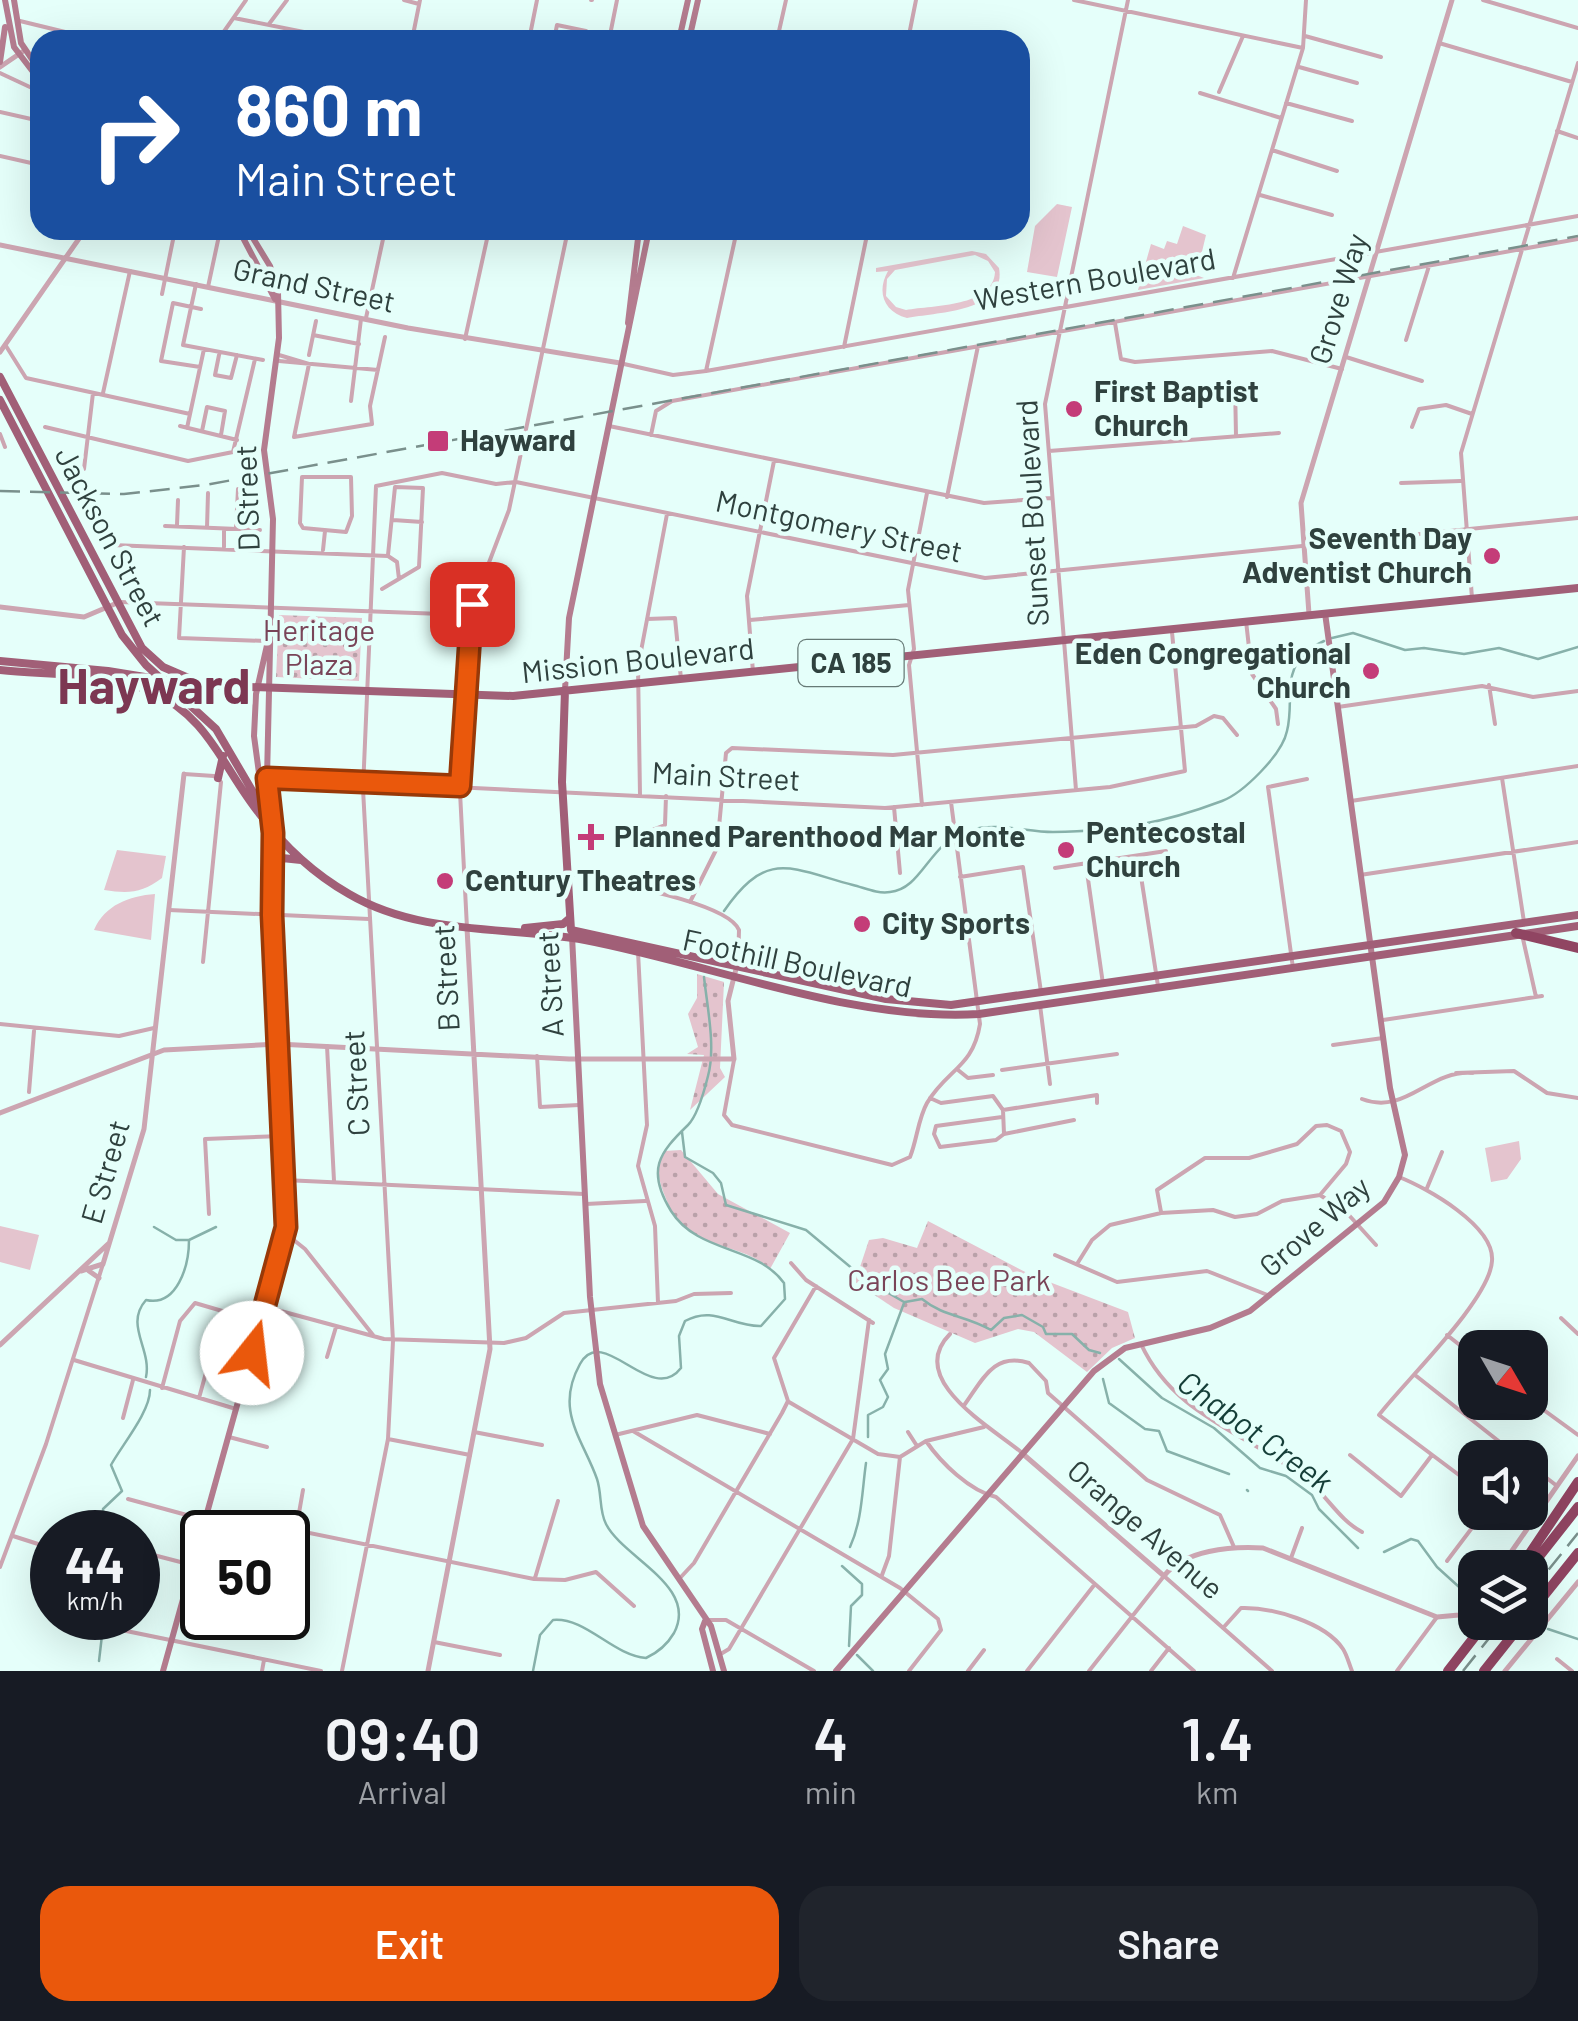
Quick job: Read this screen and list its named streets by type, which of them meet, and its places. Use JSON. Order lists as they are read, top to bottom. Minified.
{"streets":{"main road":["Grove Way","D Street","Jackson Street","Mission Boulevard","CA 185","Foothill Boulevard","A Street"],"street":["Western Boulevard","Grand Street","Sunset Boulevard","Montgomery Street","Main Street","B Street","C Street","E Street","Orange Avenue"]},"crossings":[["Western Boulevard","Grand Street"],["Western Boulevard","Grove Way"],["Western Boulevard","Sunset Boulevard"],["Western Boulevard","A Street"],["Grand Street","D Street"],["Grand Street","B Street"],["Grand Street","A Street"],["Grove Way","Montgomery Street"],["Grove Way","Mission Boulevard"],["Grove Way","Foothill Boulevard"],["Grove Way","Orange Avenue"],["D Street","Mission Boulevard"],["D Street","Main Street"],["D Street","Foothill Boulevard"],["Sunset Boulevard","Montgomery Street"],["Sunset Boulevard","Mission Boulevard"],["Sunset Boulevard","Main Street"],["Montgomery Street","B Street"],["Montgomery Street","A Street"],["Montgomery Street","C Street"],["Jackson Street","Mission Boulevard"],["Jackson Street","Foothill Boulevard"],["Mission Boulevard","Foothill Boulevard"],["Mission Boulevard","B Street"],["Mission Boulevard","A Street"],["Mission Boulevard","C Street"],["Main Street","B Street"],["Main Street","A Street"],["Main Street","C Street"],["Foothill Boulevard","B Street"],["Foothill Boulevard","A Street"],["Foothill Boulevard","C Street"]],"districts":["Hayward"],"water":["Chabot Creek"],"parks":["Heritage Plaza","Carlos Bee Park"],"places":{"other":["First Baptist Church","Seventh Day Adventist Church","Eden Congregational Church","Pentecostal Church","Century Theatres","City Sports"],"transit":["Hayward"],"health":["Planned Parenthood Mar Monte"]},"north":"bottom right","page":{"turn":["860 m","Main Street"],"speed":"44 km/h","limit":"50","eta":["09:40","Arrival","4","min","1.4","km"],"buttons":["Exit","Share"]}}
